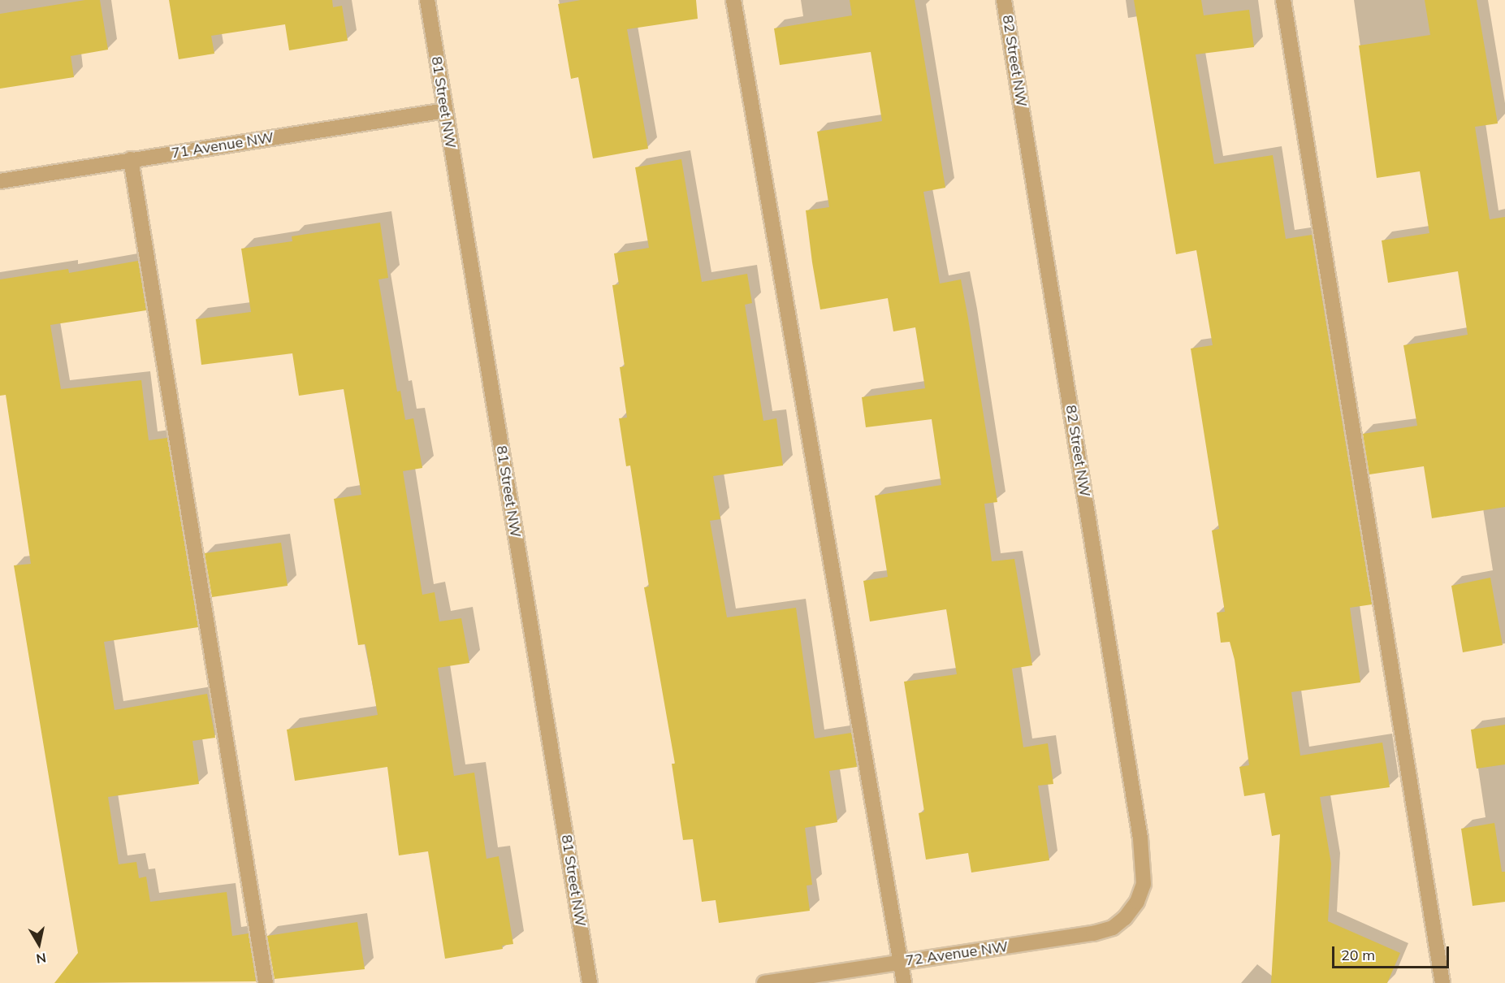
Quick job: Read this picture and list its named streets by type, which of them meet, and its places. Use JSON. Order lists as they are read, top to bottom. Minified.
{"streets":{"street":["82 Street NW","81 Street NW","71 Avenue NW","72 Avenue NW"]},"crossings":[["82 Street NW","72 Avenue NW"],["81 Street NW","71 Avenue NW"]],"scale_bar":"20 m","north":"bottom"}
